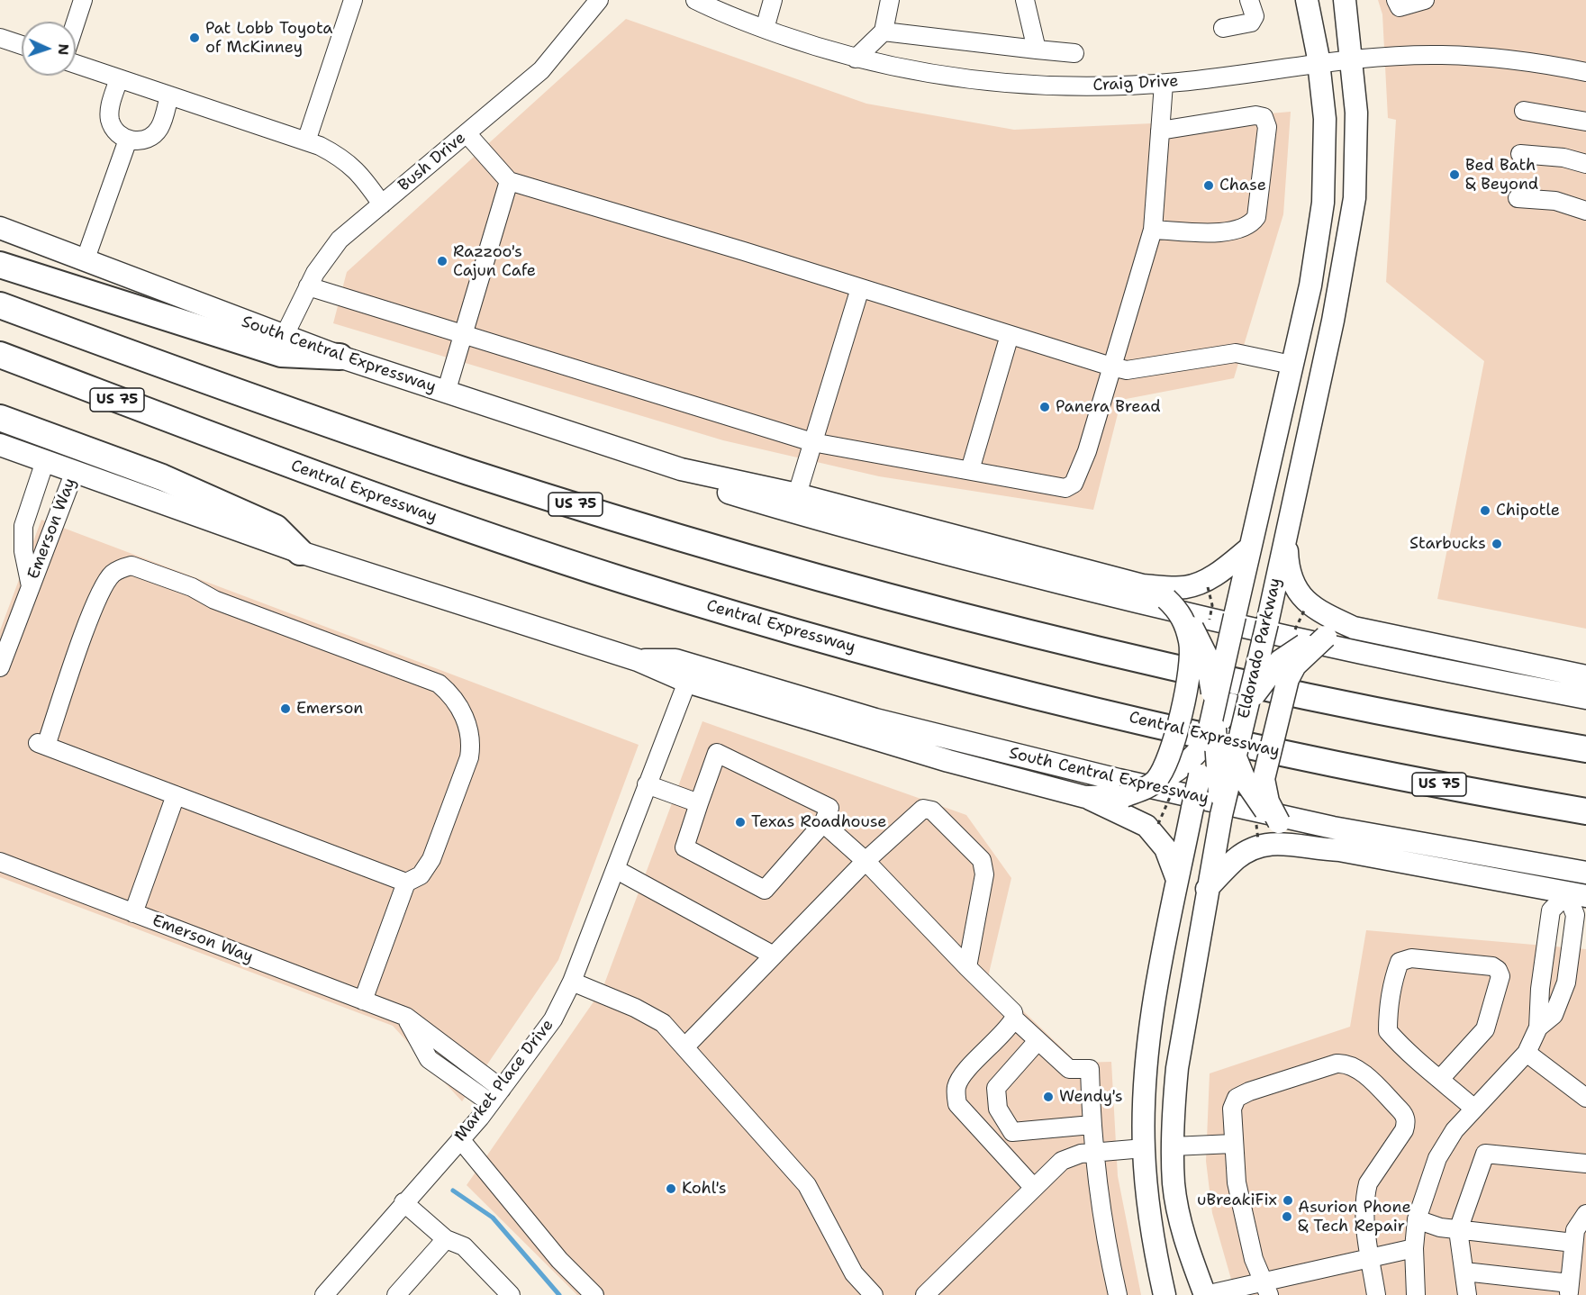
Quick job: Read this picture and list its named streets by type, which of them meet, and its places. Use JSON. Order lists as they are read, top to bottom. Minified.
{"streets":{"highway":["US 75","Central Expressway"],"main road":["South Central Expressway","Eldorado Parkway"],"street":["Craig Drive","Bush Drive","Emerson Way","Market Place Drive"]},"crossings":[["Craig Drive","Eldorado Parkway"],["Bush Drive","South Central Expressway"],["South Central Expressway","Emerson Way"],["South Central Expressway","Market Place Drive"],["Emerson Way","Market Place Drive"]],"places":["Pat Lobb Toyota of McKinney","Bed Bath & Beyond","Chase","Razzoo's Cajun Cafe","Panera Bread","Chipotle","Starbucks","Emerson","Texas Roadhouse","Wendy's","Kohl's","uBreakiFix","Asurion Phone & Tech Repair"],"north":"right"}
